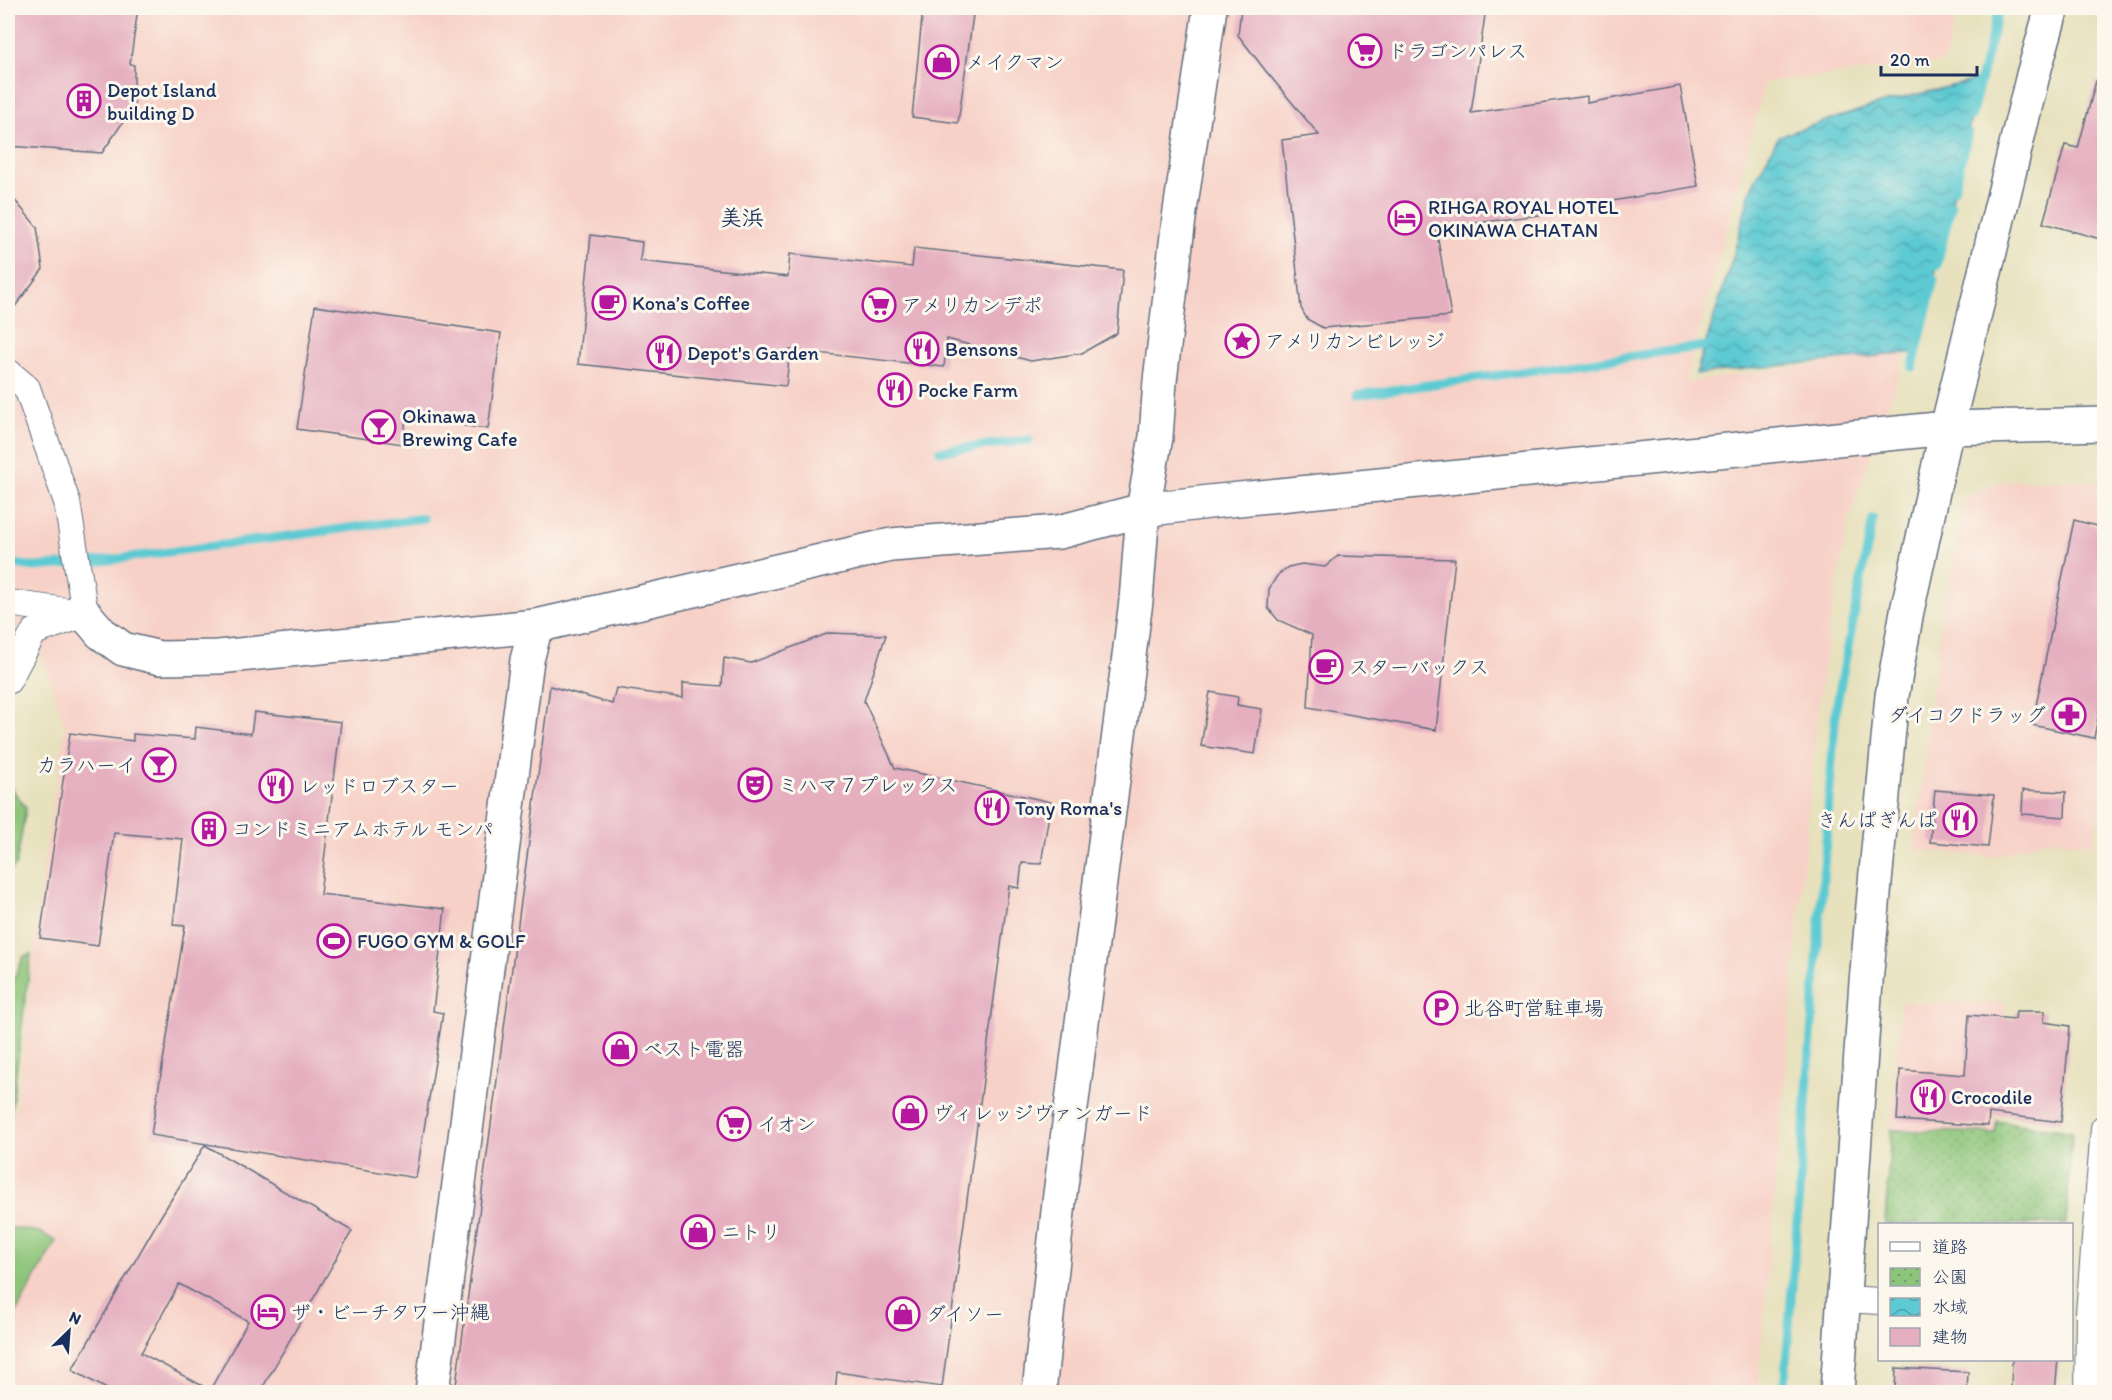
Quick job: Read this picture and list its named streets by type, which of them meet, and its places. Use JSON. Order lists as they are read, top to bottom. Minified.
{"districts":["美浜"],"places":{"supermarket":["ドラゴンパレス","アメリカンデポ","イオン"],"shop":["メイクマン","ベスト電器","ヴィレッジヴァンガード","ニトリ","ダイソー"],"building":["Depot Island building D","コンドミニアムホテル モンパ"],"hotel":["RIHGA ROYAL HOTEL OKINAWA CHATAN","ザ・ビーチタワー沖縄"],"cafe":["Kona’s Coffee","スターバックス"],"place":["アメリカンビレッジ"],"restaurant":["Bensons","Depot's Garden","Pocke Farm","レッドロブスター","Tony Roma's","きんぱぎんぱ","Crocodile"],"bar":["Okinawa Brewing Cafe","カラハーイ"],"pharmacy":["ダイコクドラッグ"],"theatre":["ミハマ７プレックス"],"sports":["FUGO GYM & GOLF"],"parking":["北谷町営駐車場"]},"legend":["道路","公園","水域","建物"],"scale_bar":"20 m","north":"top right"}
